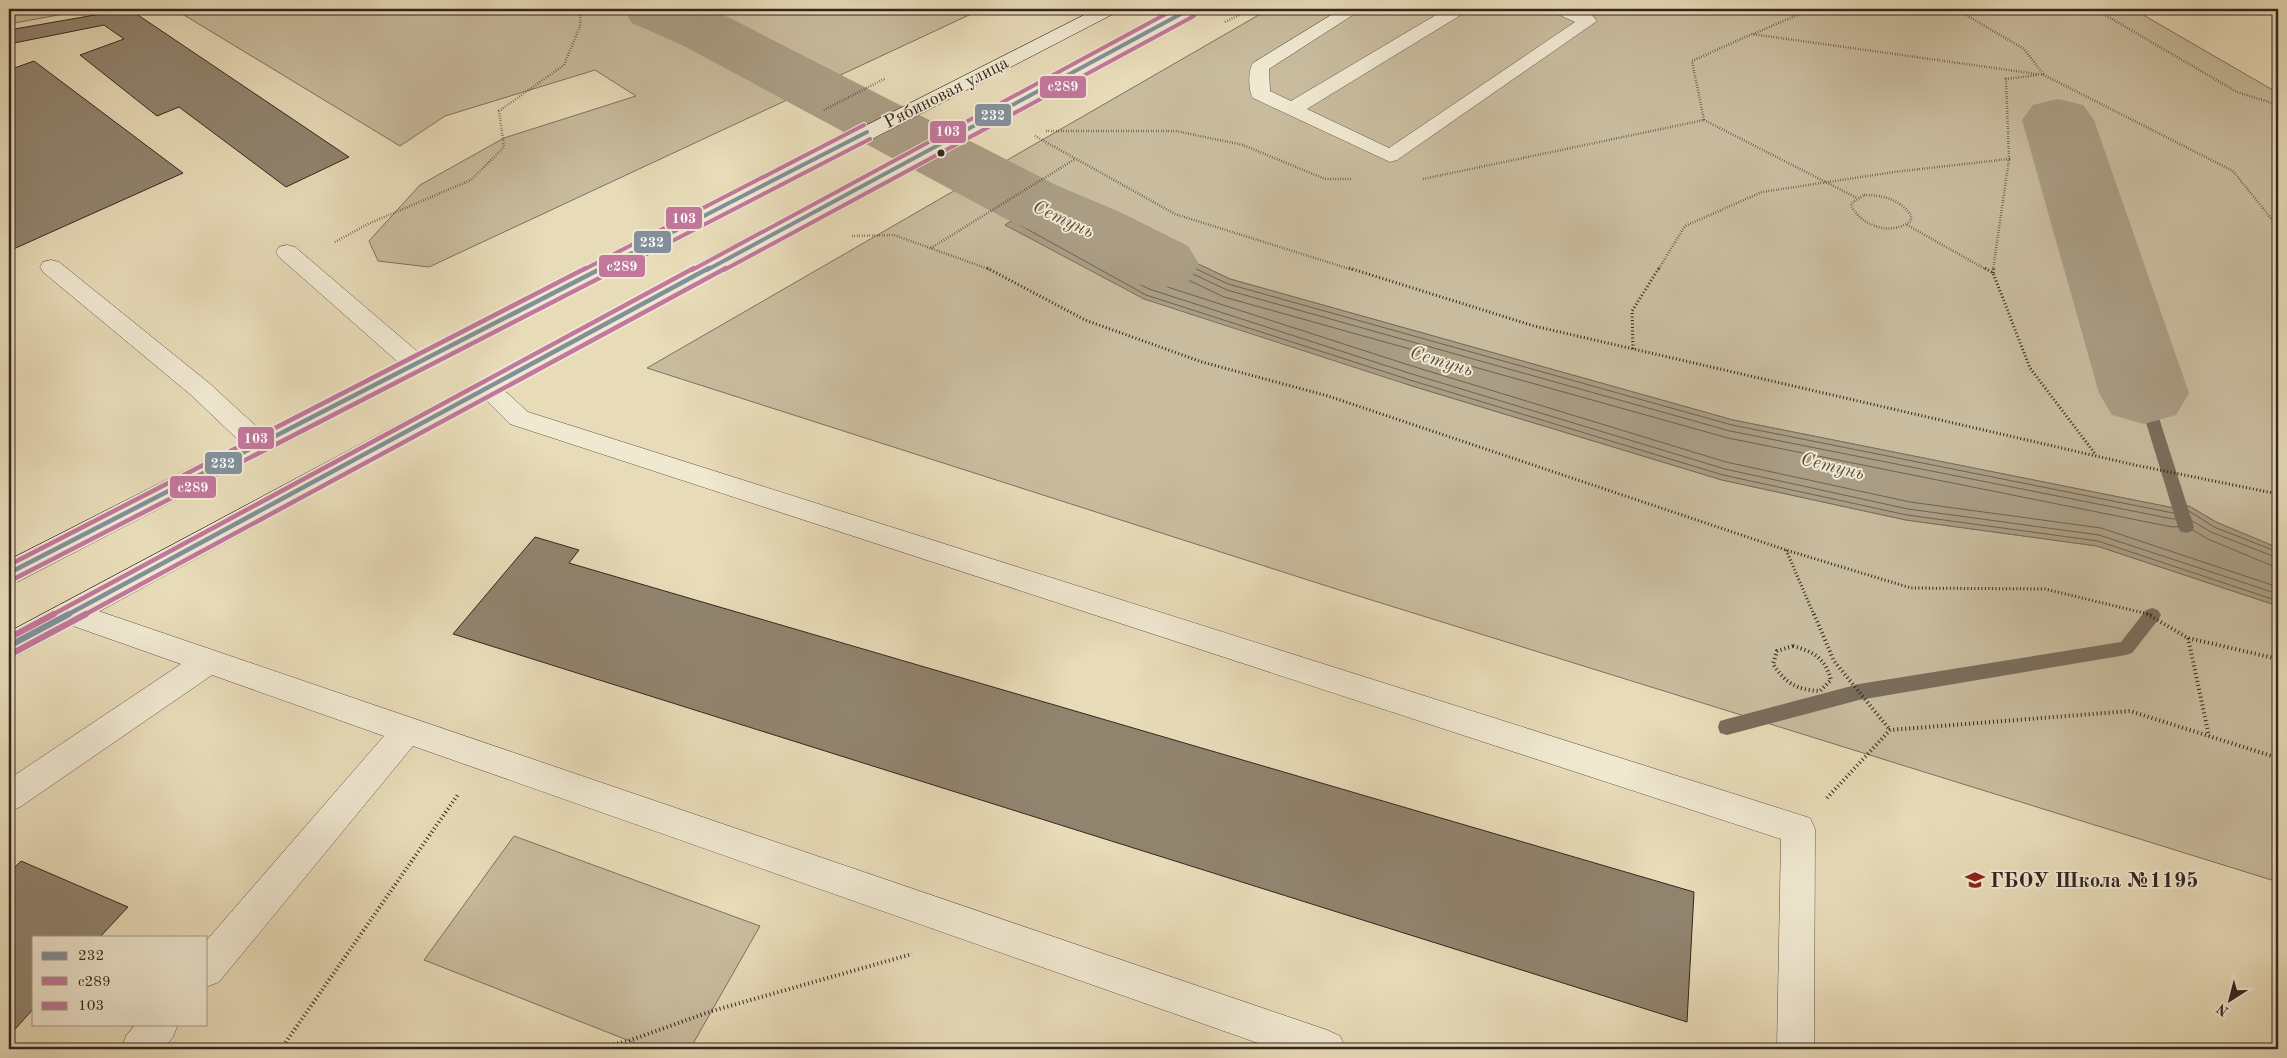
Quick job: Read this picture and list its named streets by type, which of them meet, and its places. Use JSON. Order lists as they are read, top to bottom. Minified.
{"streets":{"main road":["Рябиновая улица"]},"water":["Сетунь"],"places":{"school or university":["ГБОУ Школа №1195"]},"lines":["transit line 232","transit line 103","transit line с289"],"legend":["232","с289","103"],"north":"bottom left"}
